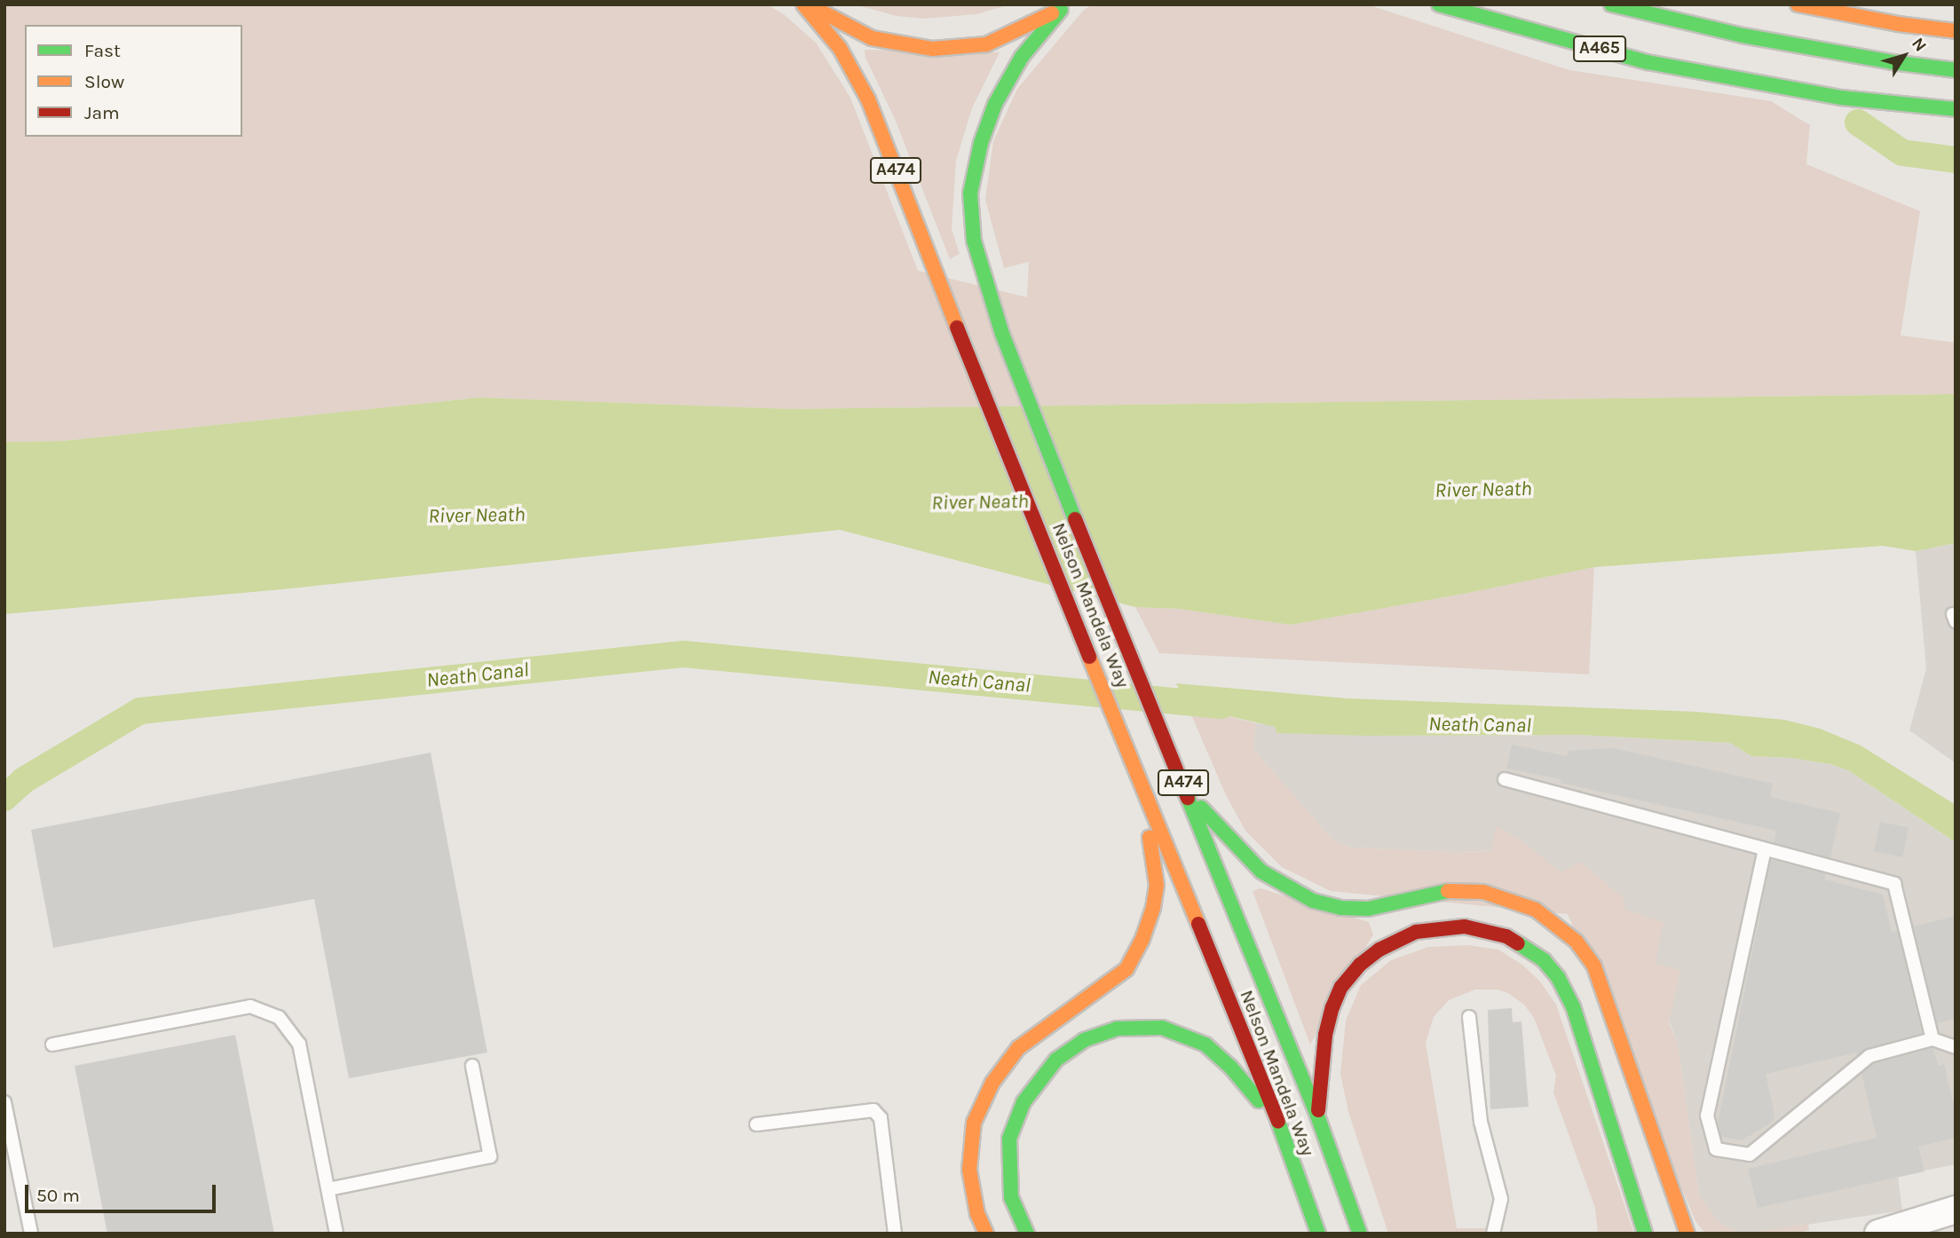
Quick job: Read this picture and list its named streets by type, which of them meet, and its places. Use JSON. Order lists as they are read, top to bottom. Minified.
{"streets":{"main road":["A465","A474","Nelson Mandela Way"]},"water":["River Neath","Neath Canal"],"legend":["Fast","Slow","Jam"],"scale_bar":"50 m","north":"top right"}
